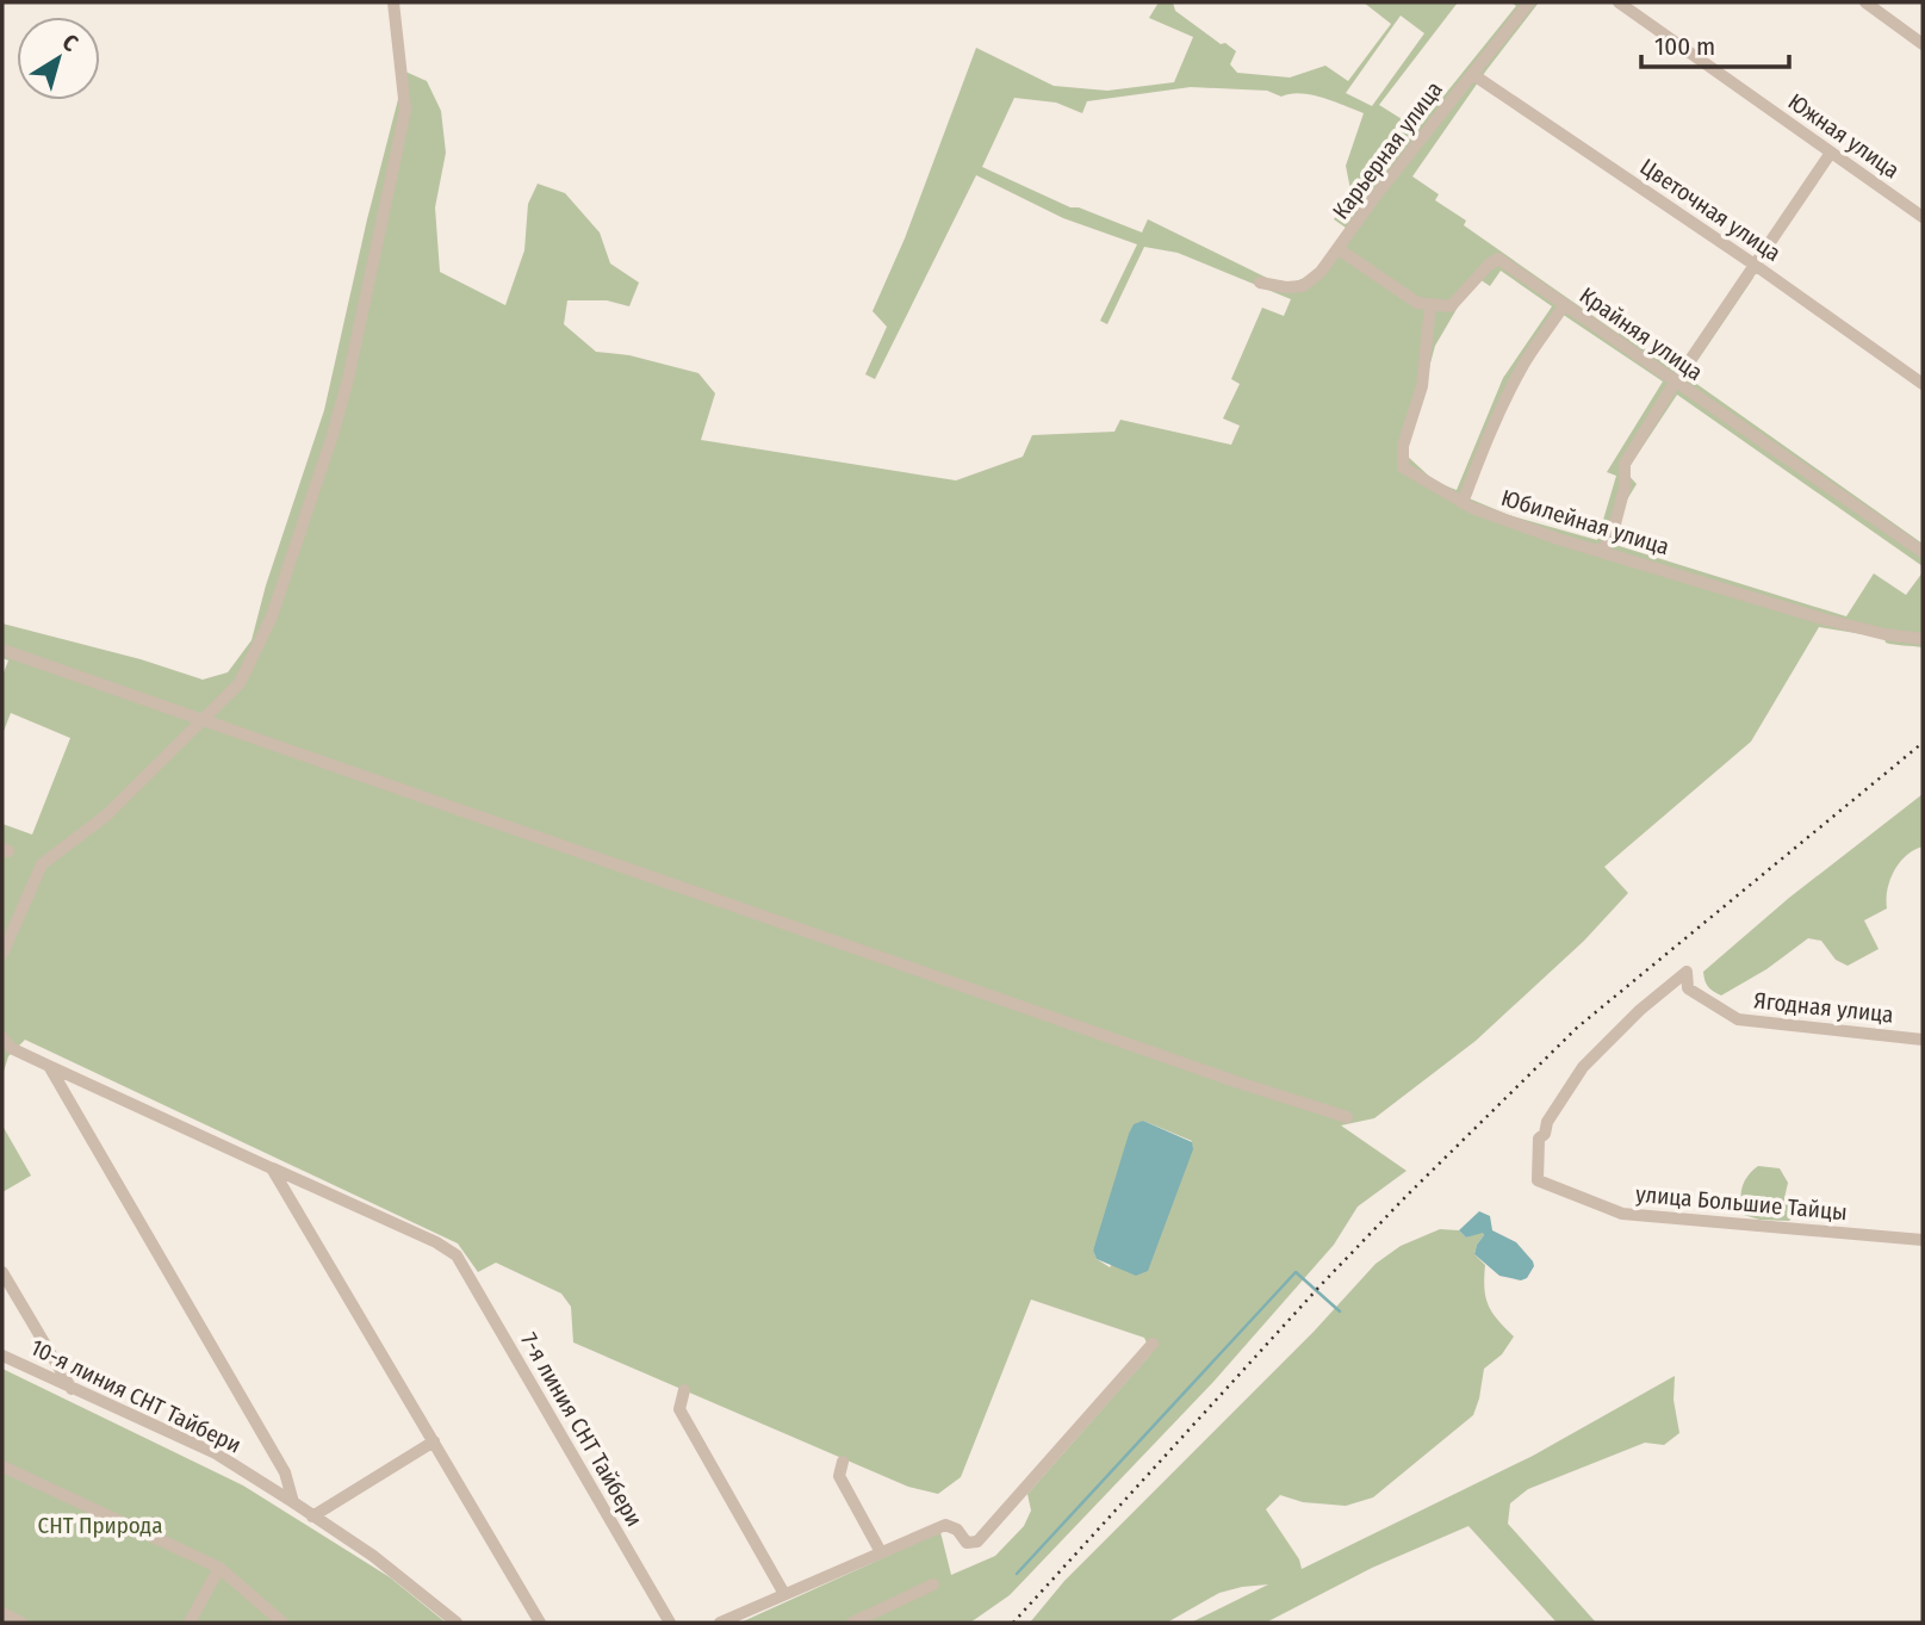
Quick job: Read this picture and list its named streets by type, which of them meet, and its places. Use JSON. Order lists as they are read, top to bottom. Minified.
{"streets":{"street":["Южная улица","Карьерная улица","Цветочная улица","Крайняя улица","Юбилейная улица","Ягодная улица","улица Большие Тайцы","10-я линия СНТ Тайбери","7-я линия СНТ Тайбери"]},"crossings":[["Карьерная улица","Цветочная улица"],["Крайняя улица","Юбилейная улица"],["Ягодная улица","улица Большие Тайцы"]],"parks":["СНТ Природа"],"scale_bar":"100 m","north":"top right"}
